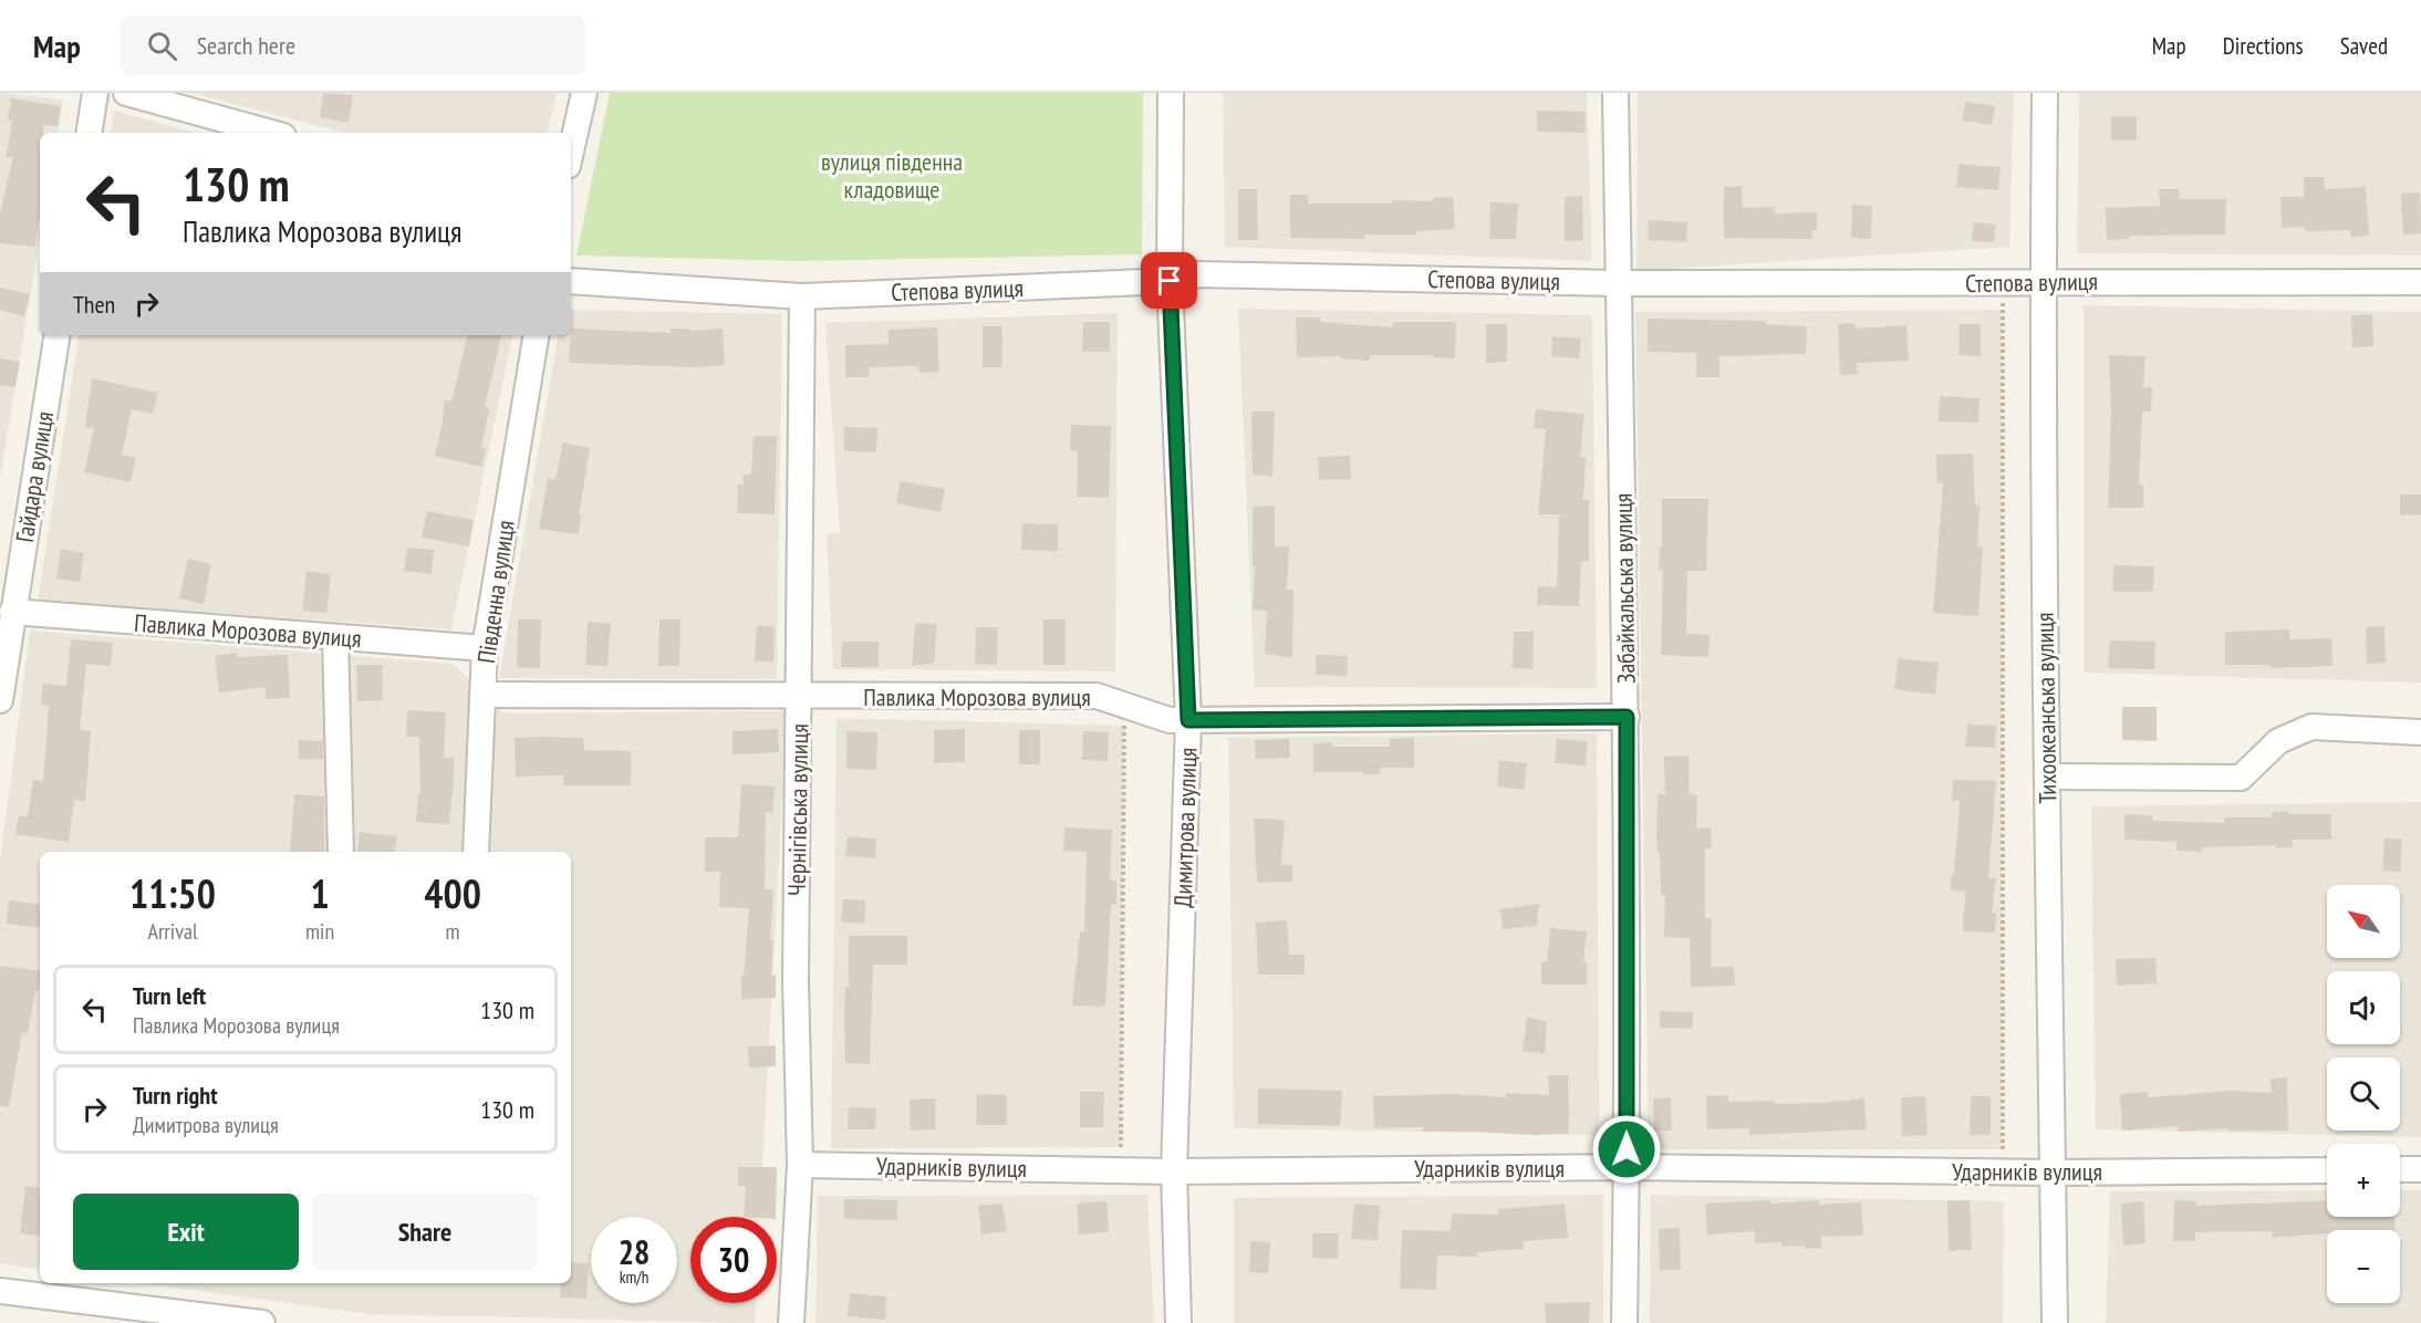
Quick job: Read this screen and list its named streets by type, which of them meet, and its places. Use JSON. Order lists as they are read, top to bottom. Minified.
{"streets":{"street":["Степова вулиця","Гайдара вулиця","Забайкальська вулиця","Південна вулиця","Павлика Морозова вулиця","Тихоокеанська вулиця","Чернігівська вулиця","Димитрова вулиця","Ударників вулиця"]},"crossings":[["Степова вулиця","Забайкальська вулиця"],["Степова вулиця","Тихоокеанська вулиця"],["Степова вулиця","Чернігівська вулиця"],["Степова вулиця","Димитрова вулиця"],["Гайдара вулиця","Павлика Морозова вулиця"],["Забайкальська вулиця","Павлика Морозова вулиця"],["Забайкальська вулиця","Ударників вулиця"],["Південна вулиця","Павлика Морозова вулиця"],["Павлика Морозова вулиця","Чернігівська вулиця"],["Павлика Морозова вулиця","Димитрова вулиця"],["Тихоокеанська вулиця","Ударників вулиця"],["Чернігівська вулиця","Ударників вулиця"],["Димитрова вулиця","Ударників вулиця"]],"parks":["вулиця південна кладовище"],"north":"top left","page":{"header":"Map","search":"Search here","nav":["Map","Directions","Saved"],"turn":["130 m","Павлика Морозова вулиця"],"then":"Then","eta":["11:50","Arrival","1","min","400","m"],"map_buttons":["+","−"],"list":[{"name":"Turn left","note":"Павлика Морозова вулиця","value":"130 m"},{"name":"Turn right","note":"Димитрова вулиця","value":"130 m"}],"buttons":["Exit","Share"],"speed":"28 km/h","limit":"30"}}
